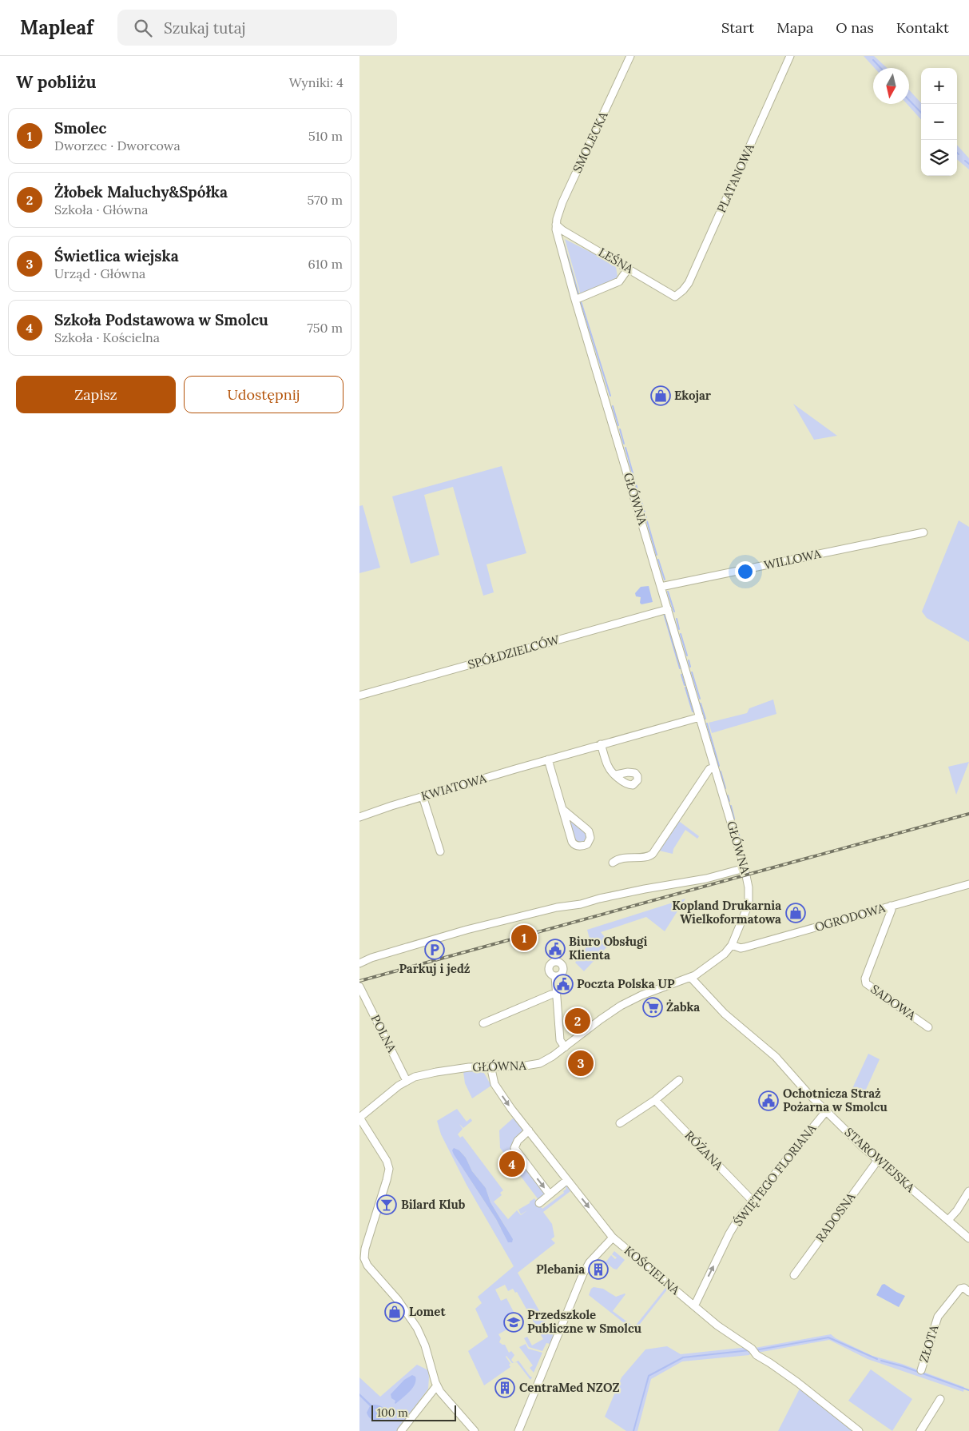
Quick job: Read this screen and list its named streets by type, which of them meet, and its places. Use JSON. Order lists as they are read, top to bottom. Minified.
{"streets":{"street":["SMOLECKA","PLATANOWA","LEŚNA","GŁÓWNA","WILLOWA","SPÓŁDZIELCÓW","KWIATOWA","OGRODOWA","SADOWA","POLNA","RÓŻANA","STAROWIEJSKA","ŚWIĘTEGO FLORIANA","RADOSNA","KOŚCIELNA","ZŁOTA"]},"crossings":[["SMOLECKA","LEŚNA"],["SMOLECKA","GŁÓWNA"],["PLATANOWA","LEŚNA"],["LEŚNA","GŁÓWNA"],["GŁÓWNA","WILLOWA"],["GŁÓWNA","SPÓŁDZIELCÓW"],["GŁÓWNA","KWIATOWA"],["GŁÓWNA","OGRODOWA"],["GŁÓWNA","POLNA"],["GŁÓWNA","STAROWIEJSKA"],["GŁÓWNA","KOŚCIELNA"],["OGRODOWA","SADOWA"],["RÓŻANA","ŚWIĘTEGO FLORIANA"],["STAROWIEJSKA","ŚWIĘTEGO FLORIANA"],["STAROWIEJSKA","RADOSNA"],["ŚWIĘTEGO FLORIANA","KOŚCIELNA"]],"one_way":["ŚWIĘTEGO FLORIANA"],"places":{"shop":["Ekojar","Kopland Drukarnia Wielkoformatowa","Lomet"],"public building":["Biuro Obsługi Klienta","Poczta Polska UP","Ochotnicza Straż Pożarna w Smolcu"],"parking":["Parkuj i jedź"],"supermarket":["Żabka"],"bar":["Bilard Klub"],"building":["Plebania","CentraMed NZOZ"],"school or university":["Przedszkole Publiczne w Smolcu"]},"scale_bar":"100 m","north":"bottom","page":{"header":"Mapleaf","search":"Szukaj tutaj","nav":["Start","Mapa","O nas","Kontakt"],"heading":["W pobliżu","Wyniki: 4"],"map_buttons":["+","−"],"list":[{"mark":"1","name":"Smolec","note":"Dworzec · Dworcowa","value":"510 m"},{"mark":"2","name":"Żłobek Maluchy&Spółka","note":"Szkoła · Główna","value":"570 m"},{"mark":"3","name":"Świetlica wiejska","note":"Urząd · Główna","value":"610 m"},{"mark":"4","name":"Szkoła Podstawowa w Smolcu","note":"Szkoła · Kościelna","value":"750 m"}],"buttons":["Zapisz","Udostępnij"],"pins":["1","2","3","4"],"scale":"100 m"}}
